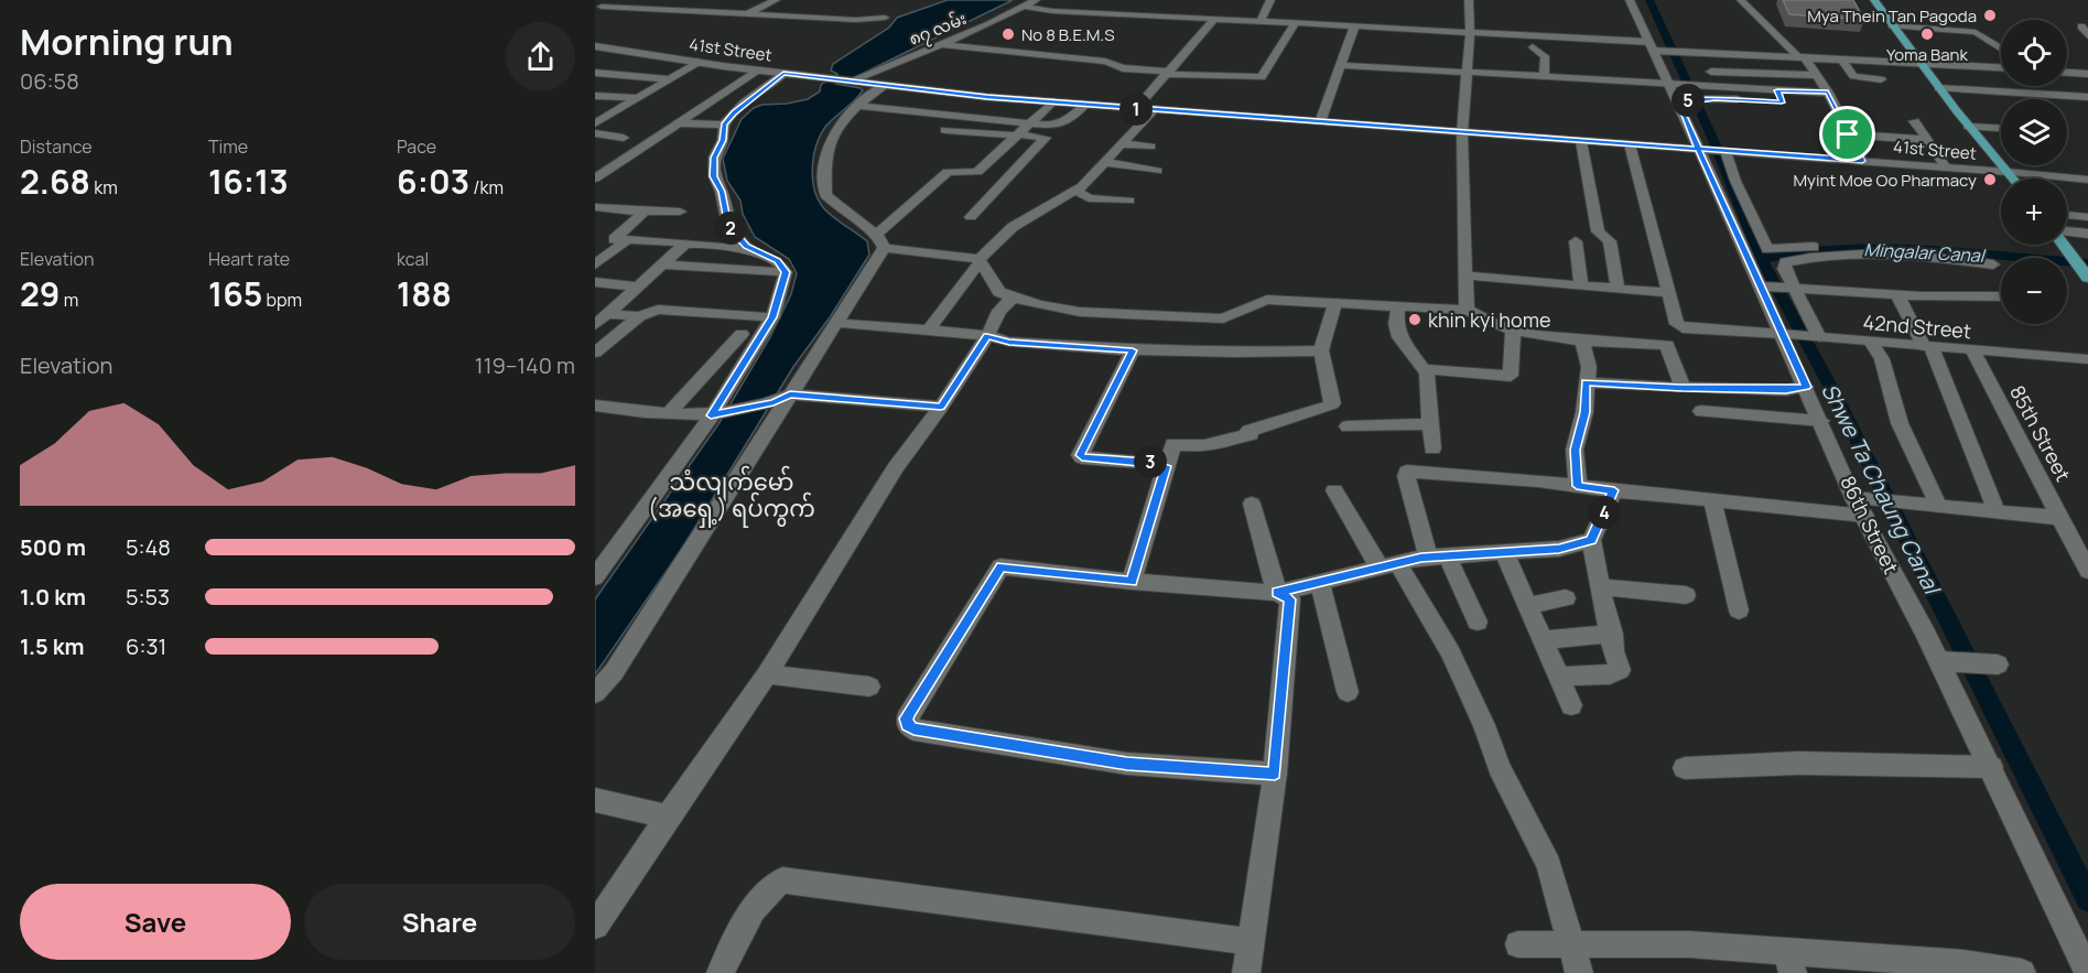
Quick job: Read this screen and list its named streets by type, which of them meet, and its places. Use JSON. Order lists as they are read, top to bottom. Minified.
{"streets":{"street":["၈၇ လမ်း","41st Street","42nd Street","85th Street","86th Street"]},"crossings":[["၈၇ လမ်း","41st Street"],["41st Street","86th Street"],["42nd Street","85th Street"],["42nd Street","86th Street"]],"districts":["သံလျက်မော် (အရှေ့) ရပ်ကွက်"],"water":["Mingalar Canal","Shwe Ta Chaung Canal"],"places":["Mya Thein Tan Pagoda","No 8 B.E.M.S","Yoma Bank","Myint Moe Oo Pharmacy","khin kyi home"],"page":{"heading":["Morning run","06:58"],"map_buttons":["+","−"],"pins":["5","1","2","3","4"],"stats":[["Distance","2.68 km"],["Time","16:13"],["Pace","6:03 /km"],["Elevation","29 m"],["Heart rate","165 bpm"],["kcal","188"]],"chart":["Elevation","119–140 m"],"list":[{"name":"500 m","note":"5:48"},{"name":"1.0 km","note":"5:53"},{"name":"1.5 km","note":"6:31"}],"buttons":["Save","Share"]}}
